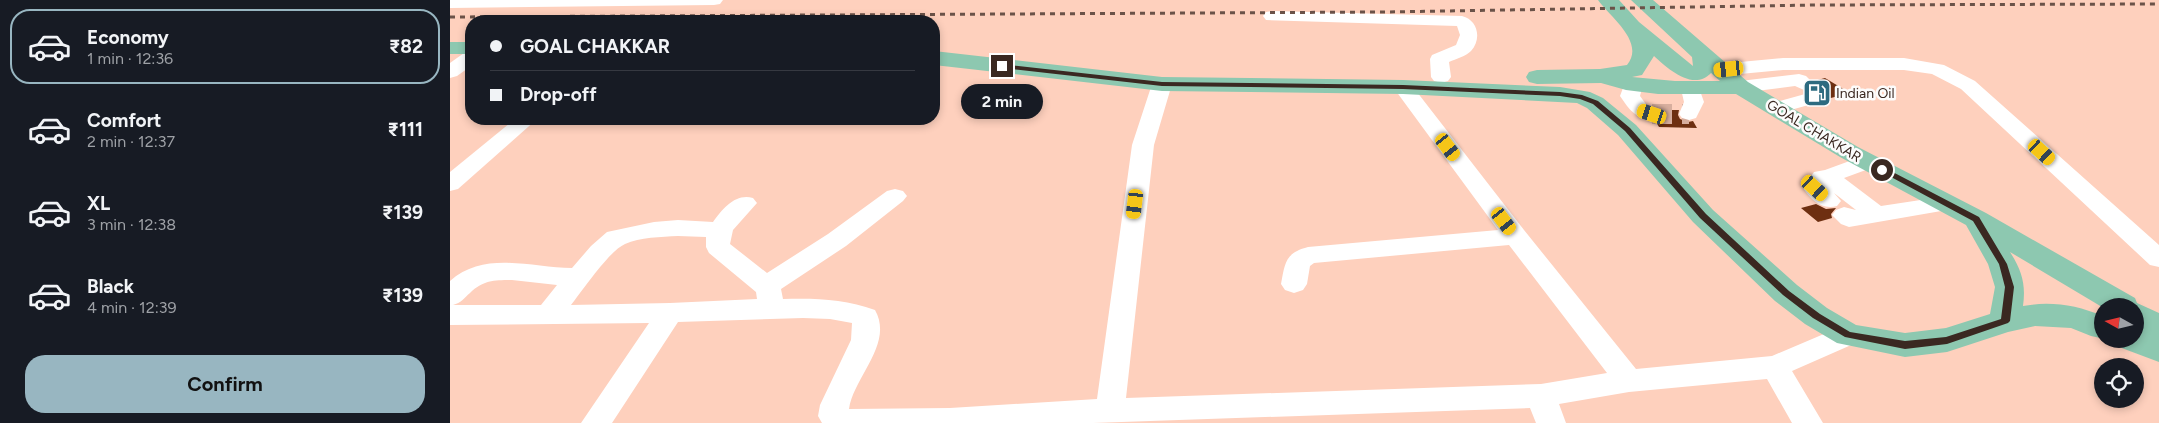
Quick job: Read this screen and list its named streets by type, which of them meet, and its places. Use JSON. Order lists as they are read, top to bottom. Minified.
{"streets":{"main road":["GOAL CHAKKAR"]},"places":{"fuel station":["Indian Oil"]},"north":"left","page":{"list":[{"name":"Economy","note":"1 min · 12:36","value":"₹82"},{"name":"Comfort","note":"2 min · 12:37","value":"₹111"},{"name":"XL","note":"3 min · 12:38","value":"₹139"},{"name":"Black","note":"4 min · 12:39","value":"₹139"}],"banner":["GOAL CHAKKAR","Drop-off"],"bubble":"2 min","buttons":"Confirm"}}
